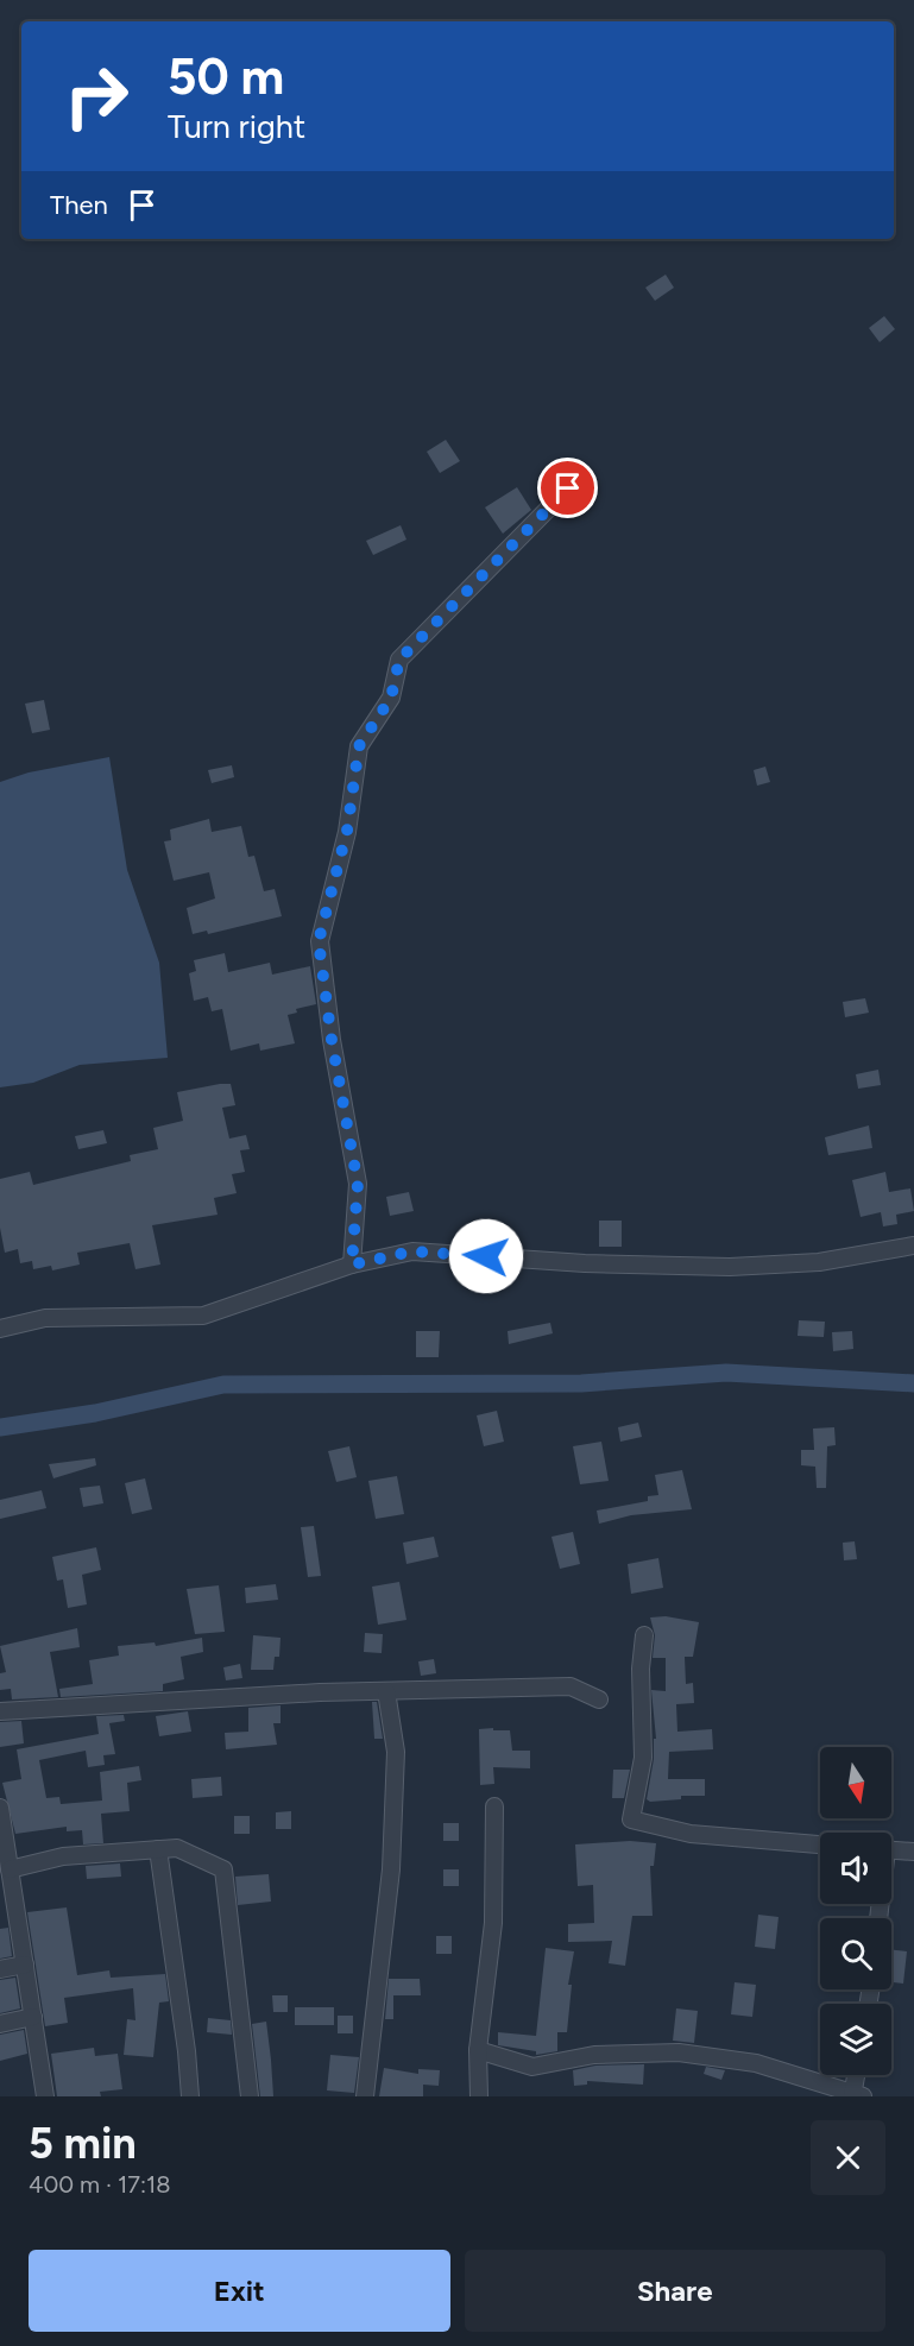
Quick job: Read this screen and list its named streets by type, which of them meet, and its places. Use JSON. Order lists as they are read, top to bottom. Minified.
{"north":"bottom","page":{"turn":["50 m","Turn right"],"then":"Then","heading":["5 min","400 m · 17:18"],"buttons":["Exit","Share"]}}
